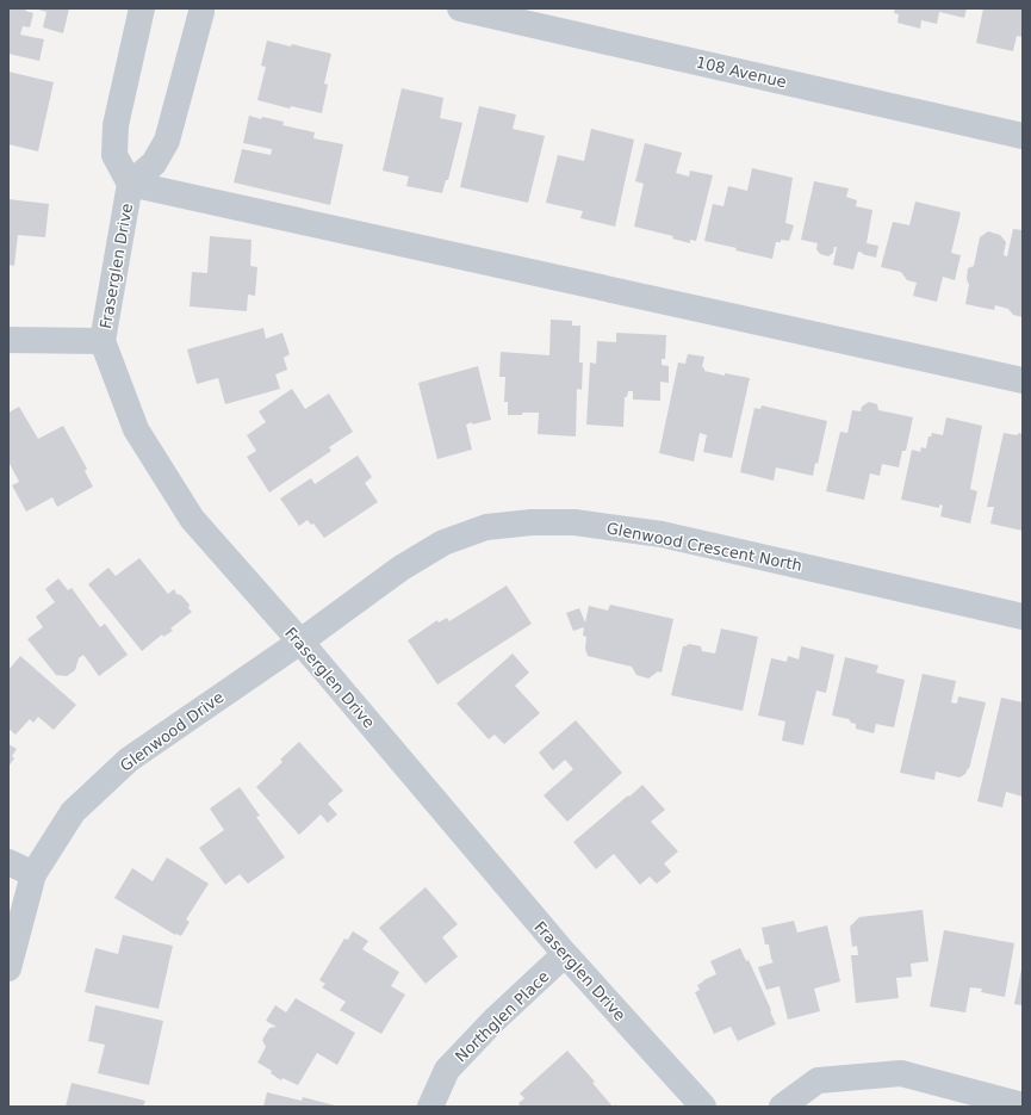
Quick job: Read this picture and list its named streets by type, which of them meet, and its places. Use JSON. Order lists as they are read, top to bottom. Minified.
{"streets":{"street":["108 Avenue","Fraserglen Drive","Glenwood Crescent North","Glenwood Drive","Northglen Place"]},"crossings":[["Fraserglen Drive","Glenwood Crescent North"],["Fraserglen Drive","Glenwood Drive"],["Fraserglen Drive","Northglen Place"],["Glenwood Crescent North","Glenwood Drive"]]}
